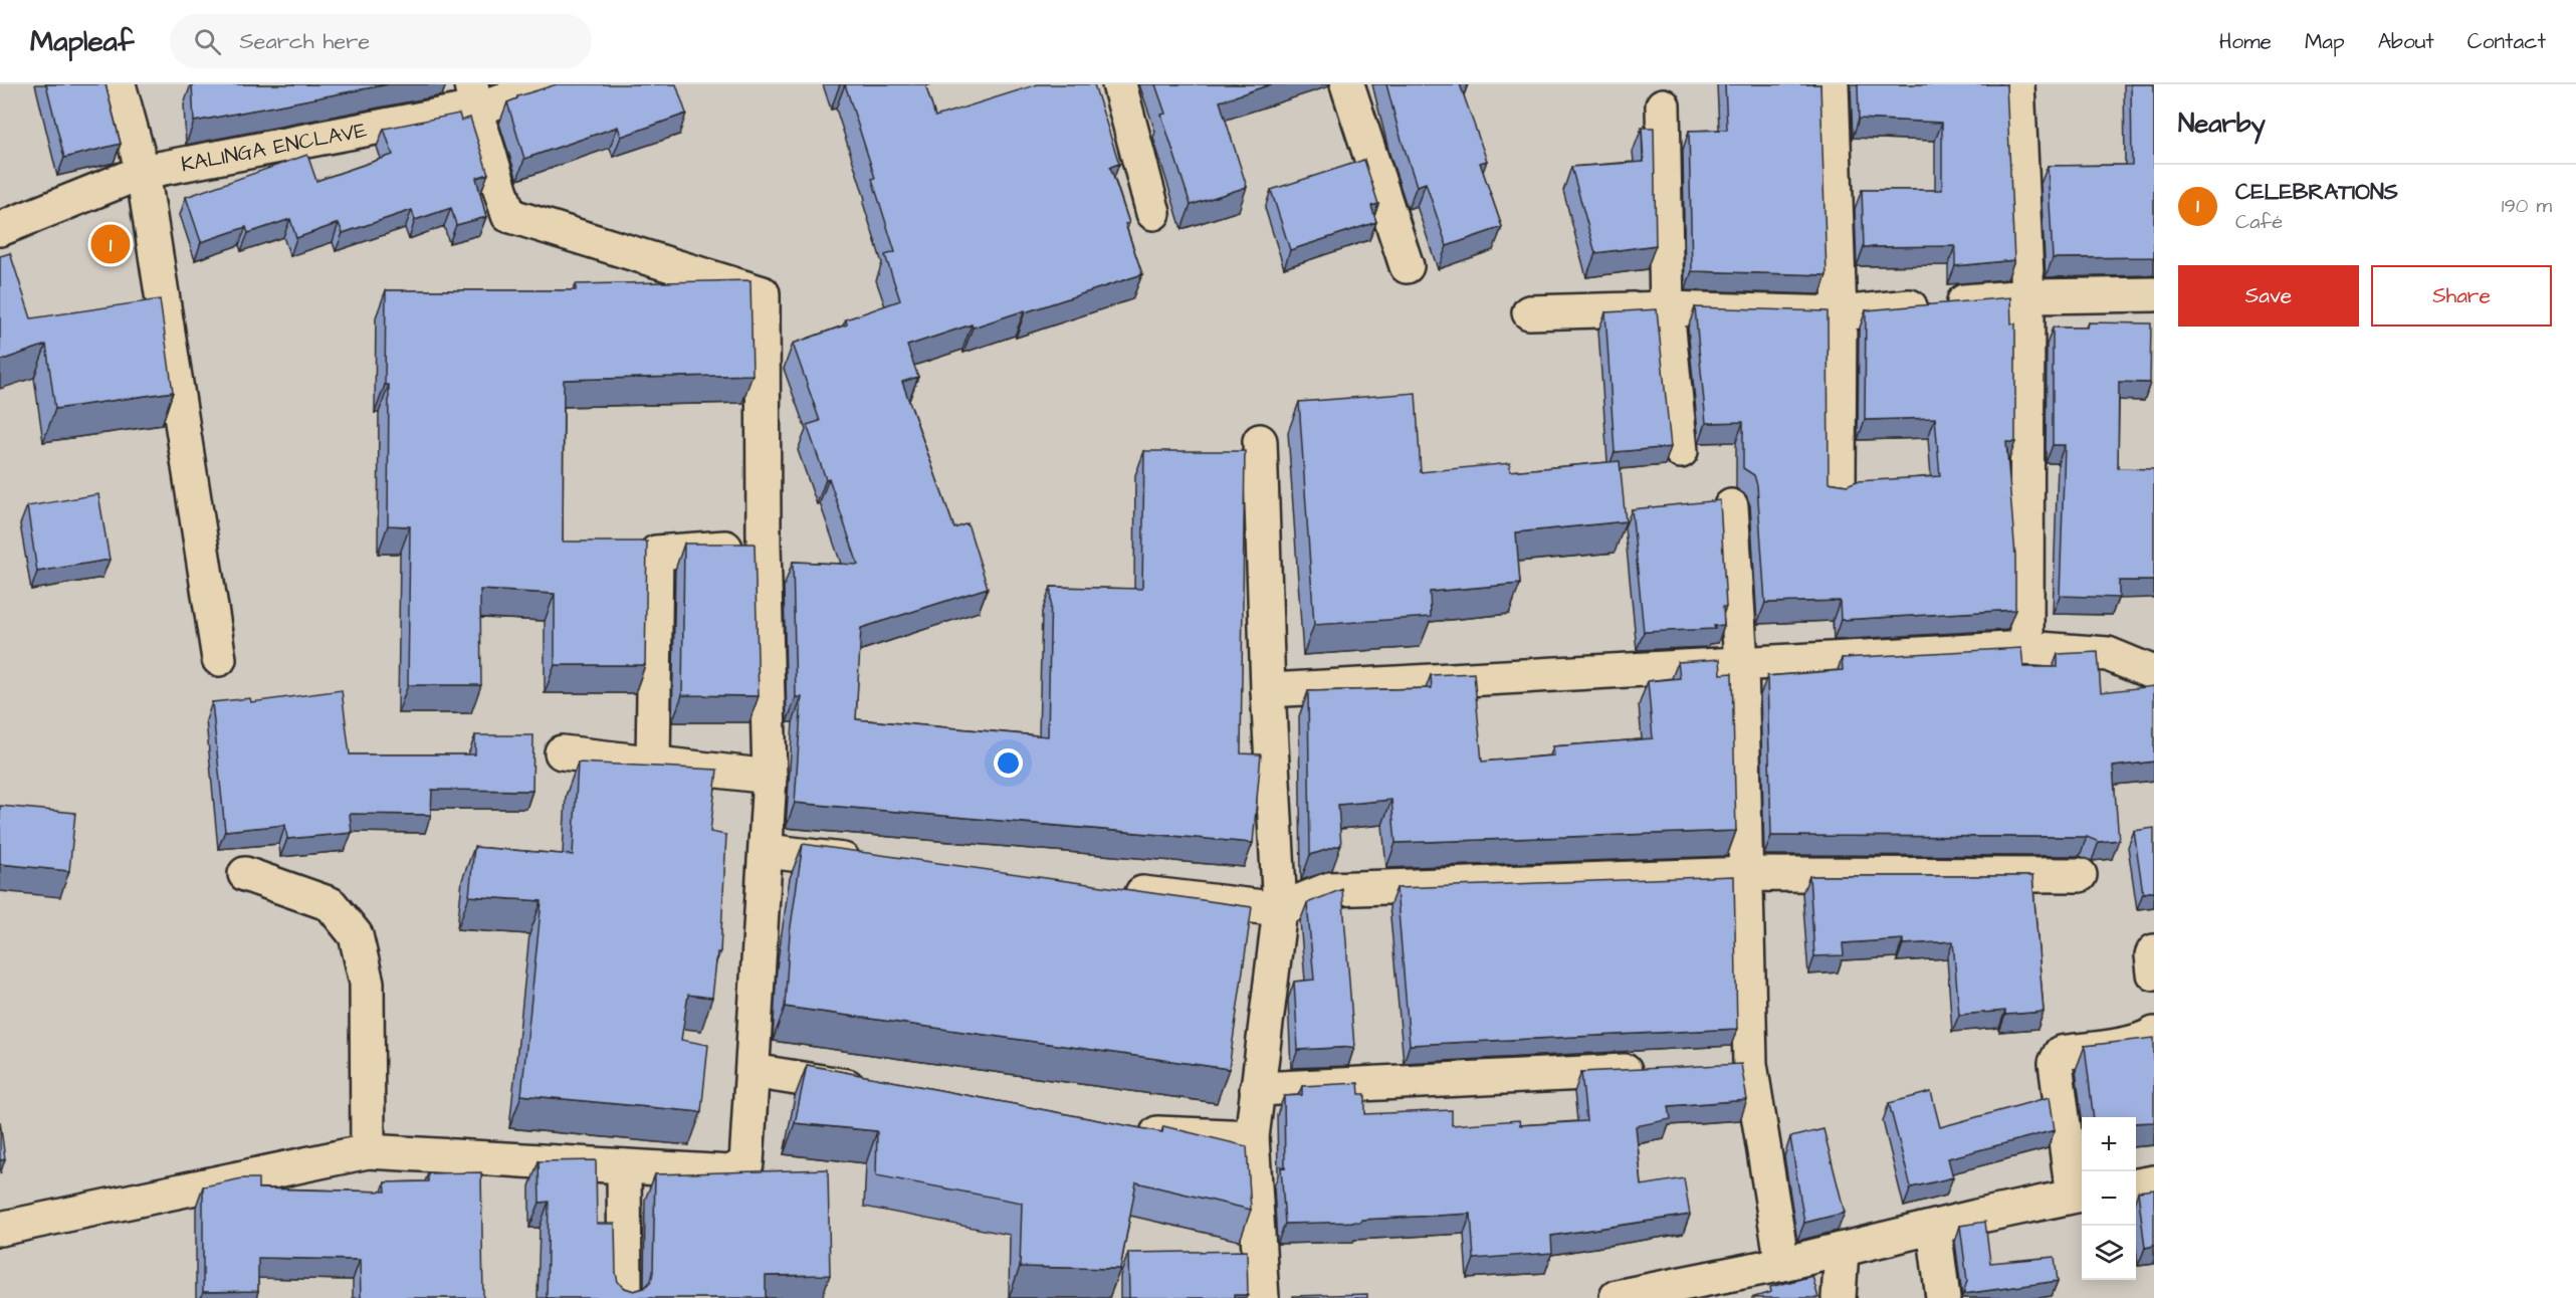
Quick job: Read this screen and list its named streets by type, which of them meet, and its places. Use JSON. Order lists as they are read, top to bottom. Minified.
{"streets":{"street":["KALINGA ENCLAVE"]},"page":{"header":"Mapleaf","search":"Search here","nav":["Home","Map","About","Contact"],"heading":"Nearby","list":[{"mark":"1","name":"CELEBRATIONS","note":"Café","value":"190 m"}],"pins":"1","buttons":["Save","Share"],"map_buttons":["+","−"]}}
